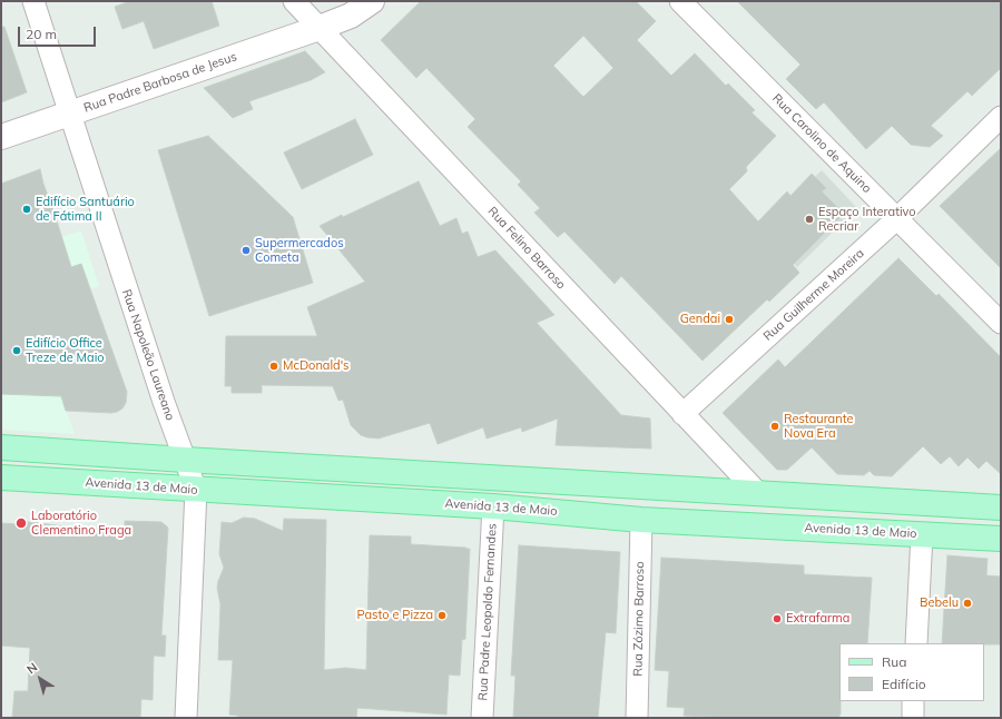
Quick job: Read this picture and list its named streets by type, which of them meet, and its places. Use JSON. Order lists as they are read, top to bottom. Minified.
{"streets":{"main road":["Avenida 13 de Maio"],"street":["Rua Padre Barbosa de Jesus","Rua Carolino de Aquino","Rua Felino Barroso","Rua Guilherme Moreira","Rua Napoleão Laureano","Rua Padre Leopoldo Fernandes","Rua Zózimo Barroso"]},"crossings":[["Rua Padre Barbosa de Jesus","Rua Felino Barroso"],["Rua Padre Barbosa de Jesus","Rua Napoleão Laureano"],["Rua Carolino de Aquino","Rua Guilherme Moreira"],["Rua Felino Barroso","Rua Guilherme Moreira"],["Rua Napoleão Laureano","Avenida 13 de Maio"],["Avenida 13 de Maio","Rua Padre Leopoldo Fernandes"],["Avenida 13 de Maio","Rua Zózimo Barroso"]],"places":["Edifício Santuário de Fátima II","Espaço Interativo Recriar","Supermercados Cometa","Gendai","Edifício Office Treze de Maio","McDonald's","Restaurante Nova Era","Laboratório Clementino Fraga","Bebelu","Pasto e Pizza","Extrafarma"],"legend":["Rua","Edifício"],"scale_bar":"20 m","north":"top left"}
